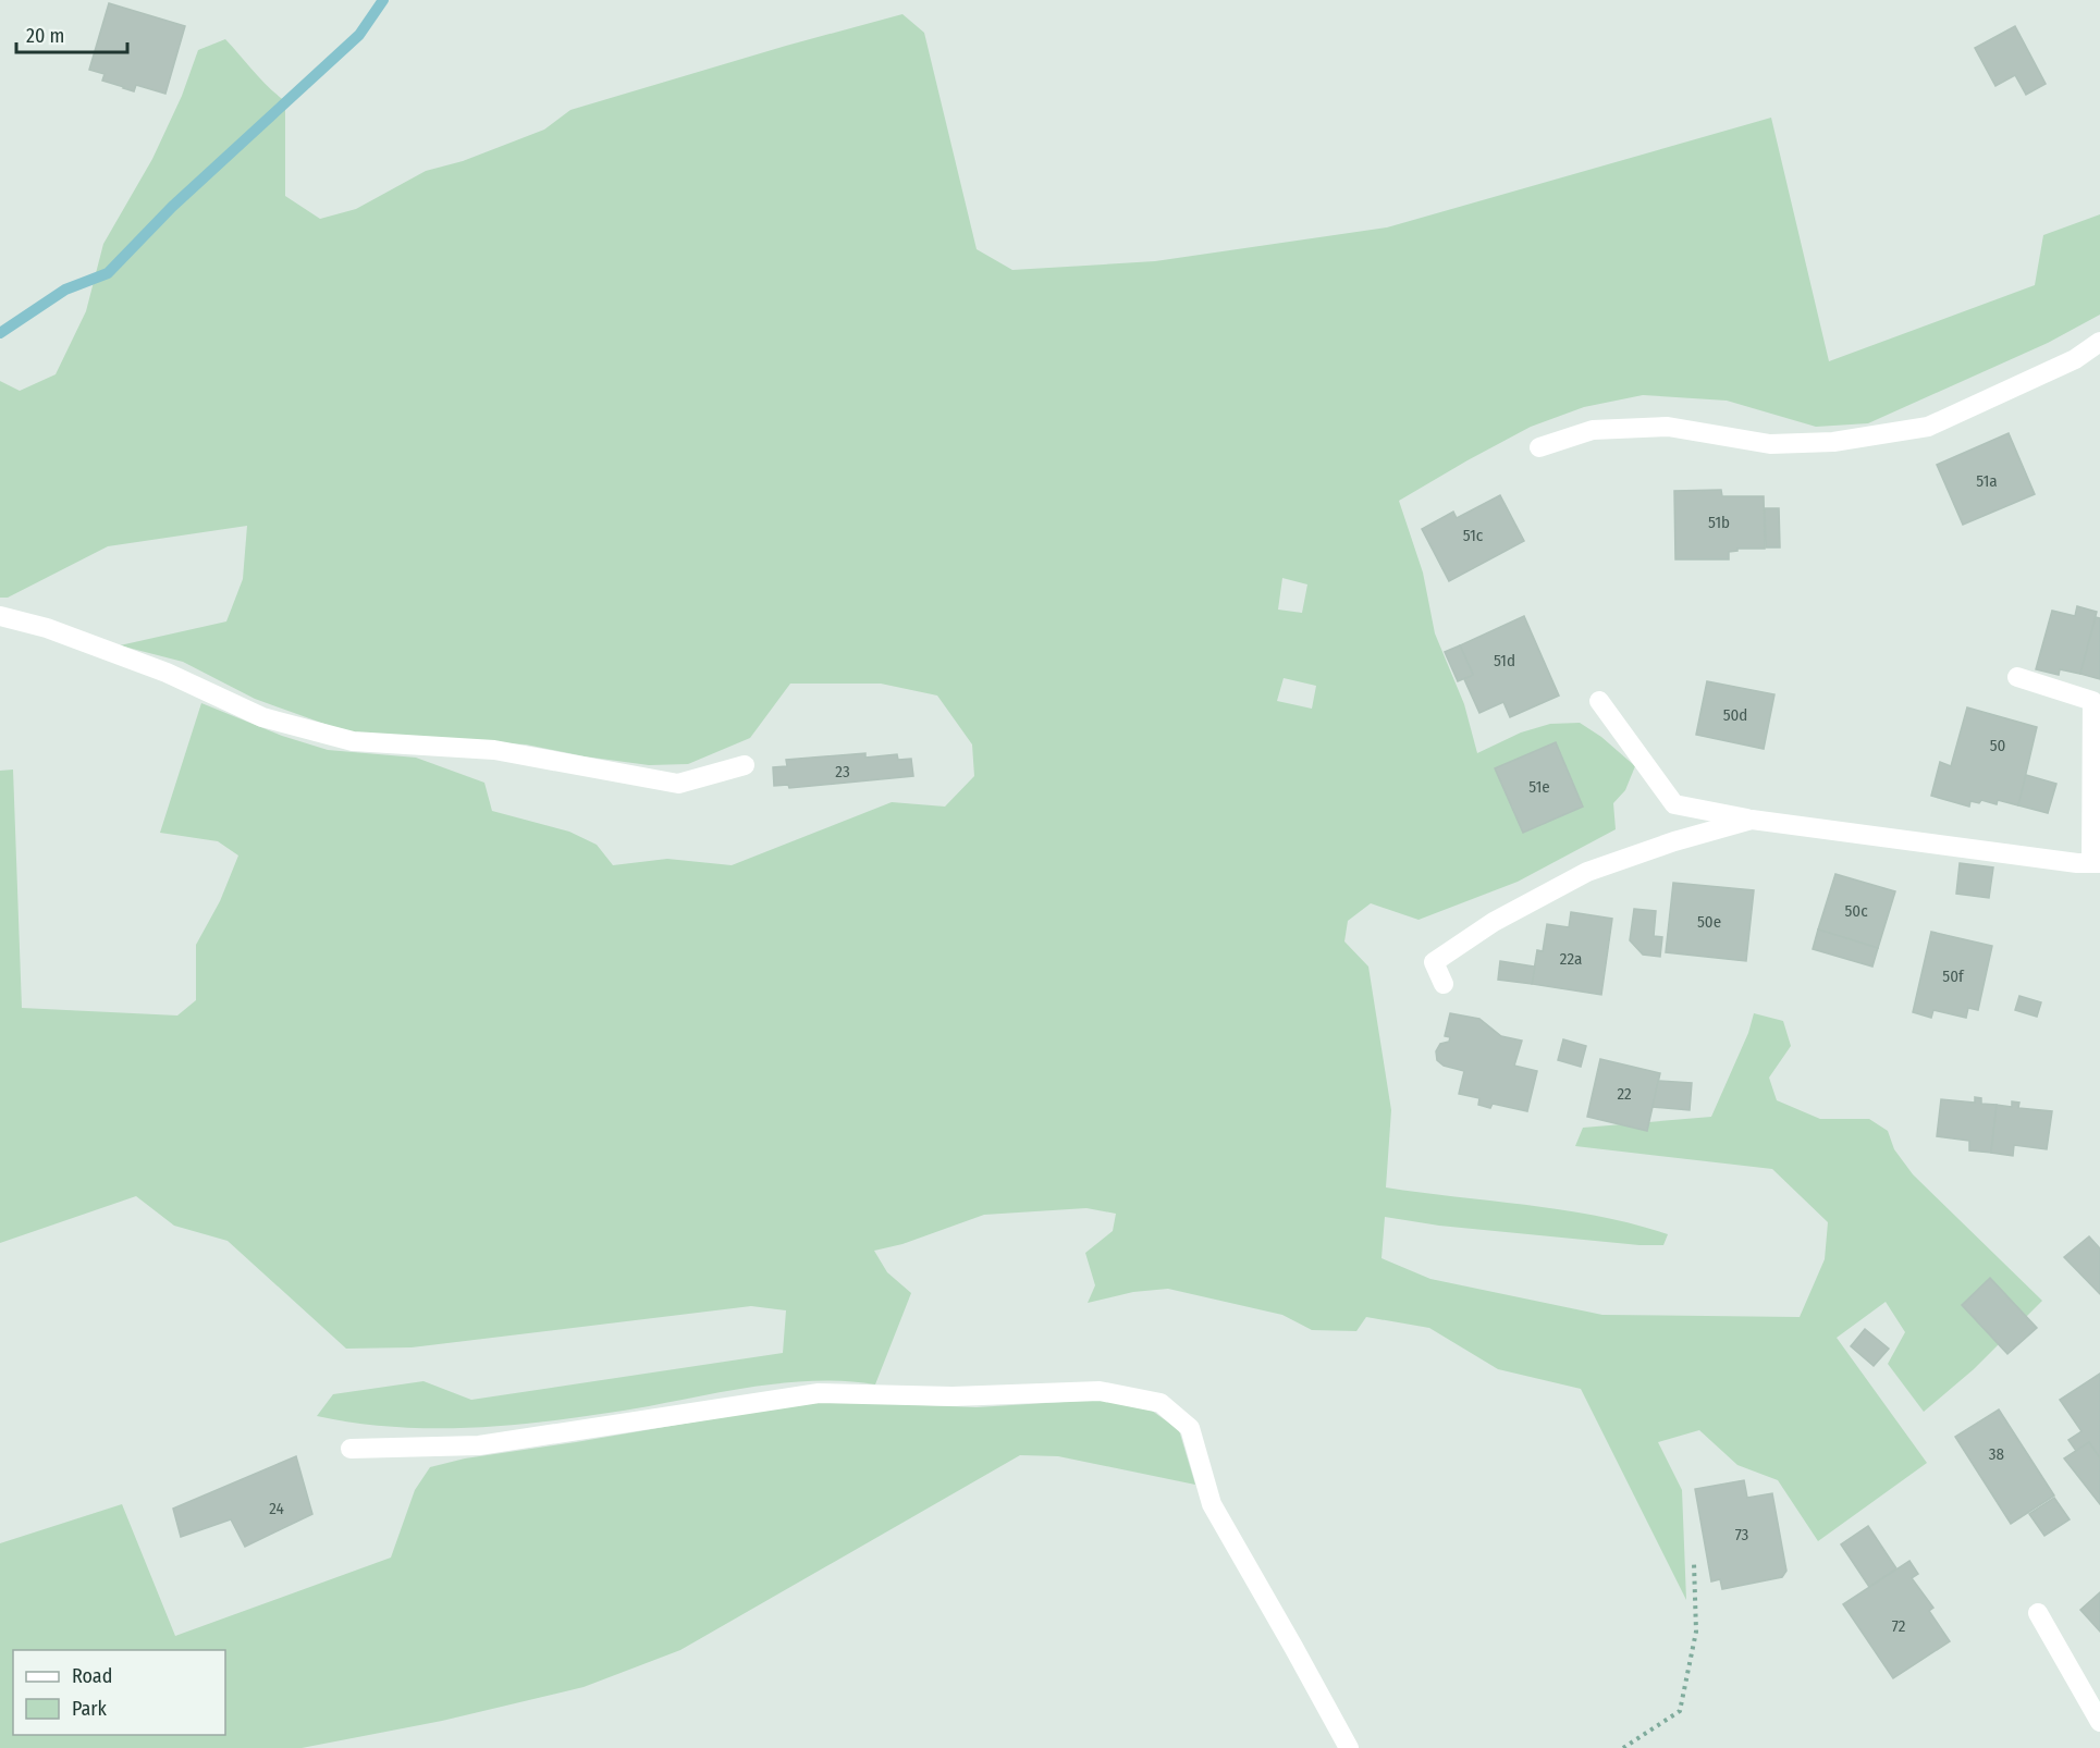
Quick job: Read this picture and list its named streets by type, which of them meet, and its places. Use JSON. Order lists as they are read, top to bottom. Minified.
{"house_numbers":["51a","51b","51c","51d","50d","50","23","51e","50c","50e","22a","50f","22","38","24","73","72"],"legend":["Road","Park"],"scale_bar":"20 m"}
